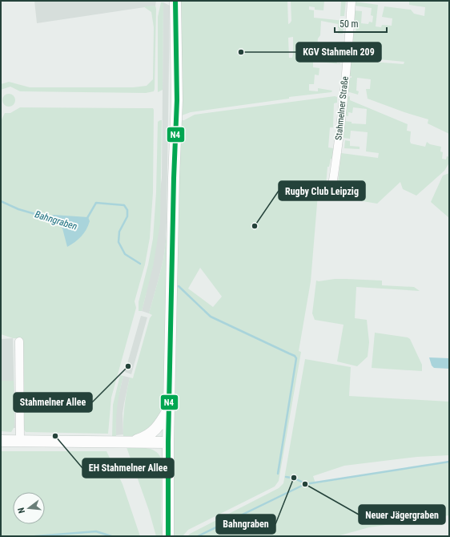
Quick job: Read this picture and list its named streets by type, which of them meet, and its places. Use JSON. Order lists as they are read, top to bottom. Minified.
{"streets":{"street":["Stahmelner Straße"]},"water":["Bahngraben"],"places":["KGV Stahmeln 209","Rugby Club Leipzig","Stahmelner Allee","EH Stahmelner Allee","Bahngraben","Neuer Jägergraben"],"lines":["transit line N4"],"scale_bar":"50 m","north":"left"}
